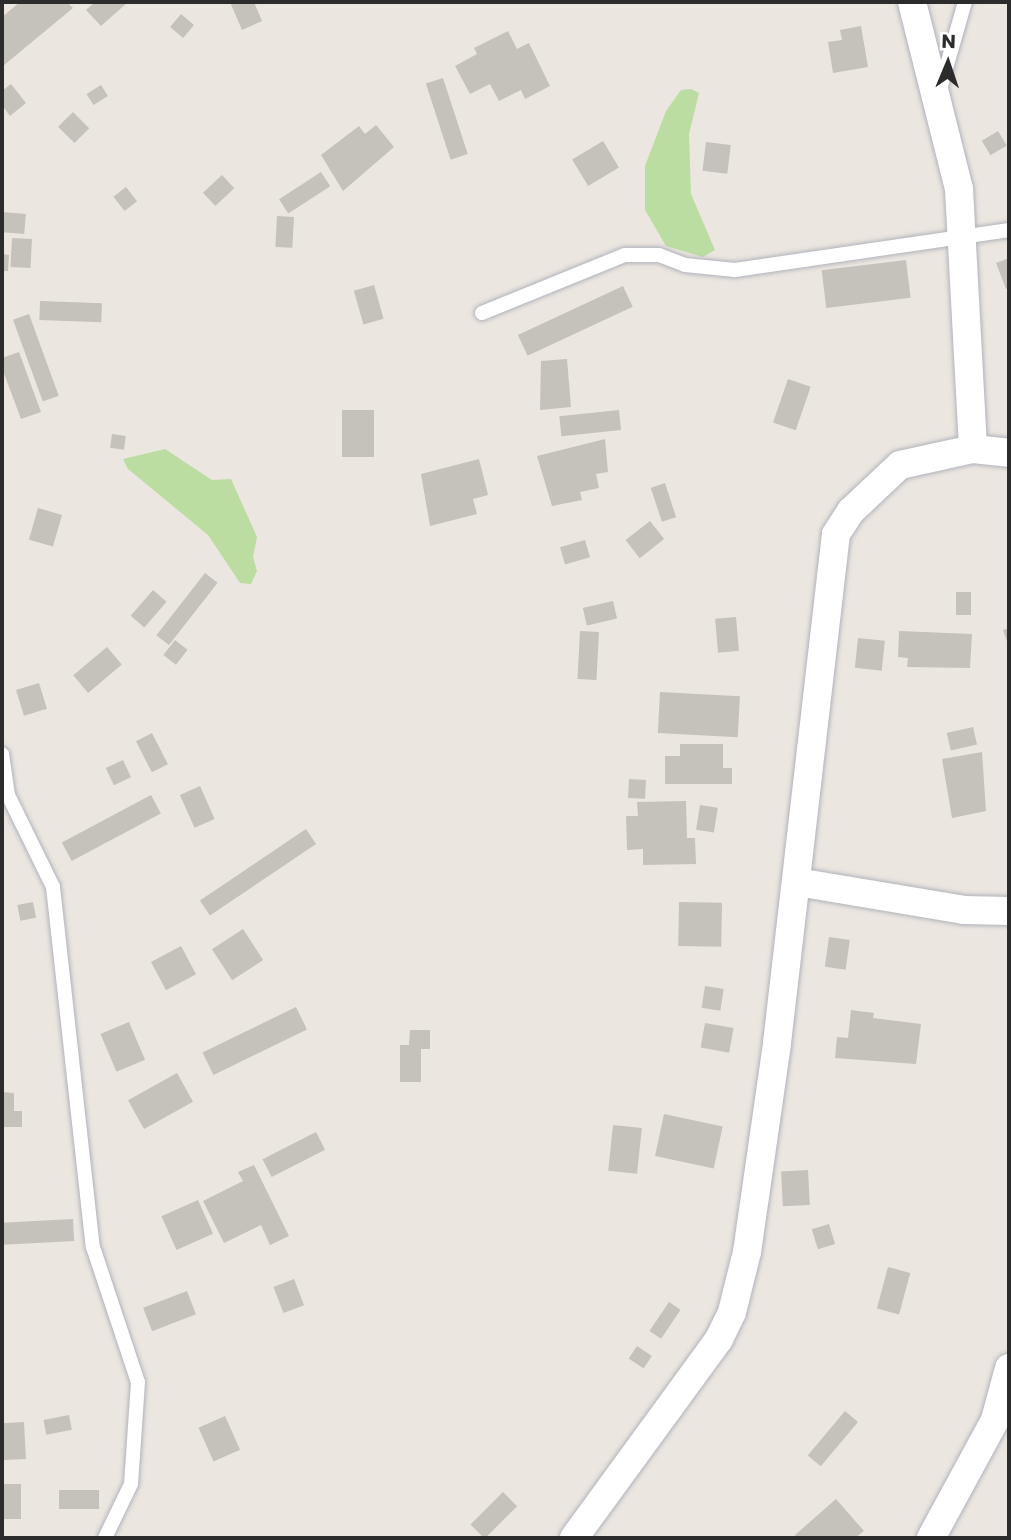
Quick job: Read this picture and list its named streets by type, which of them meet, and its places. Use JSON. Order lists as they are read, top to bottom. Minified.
{"north":"top"}
